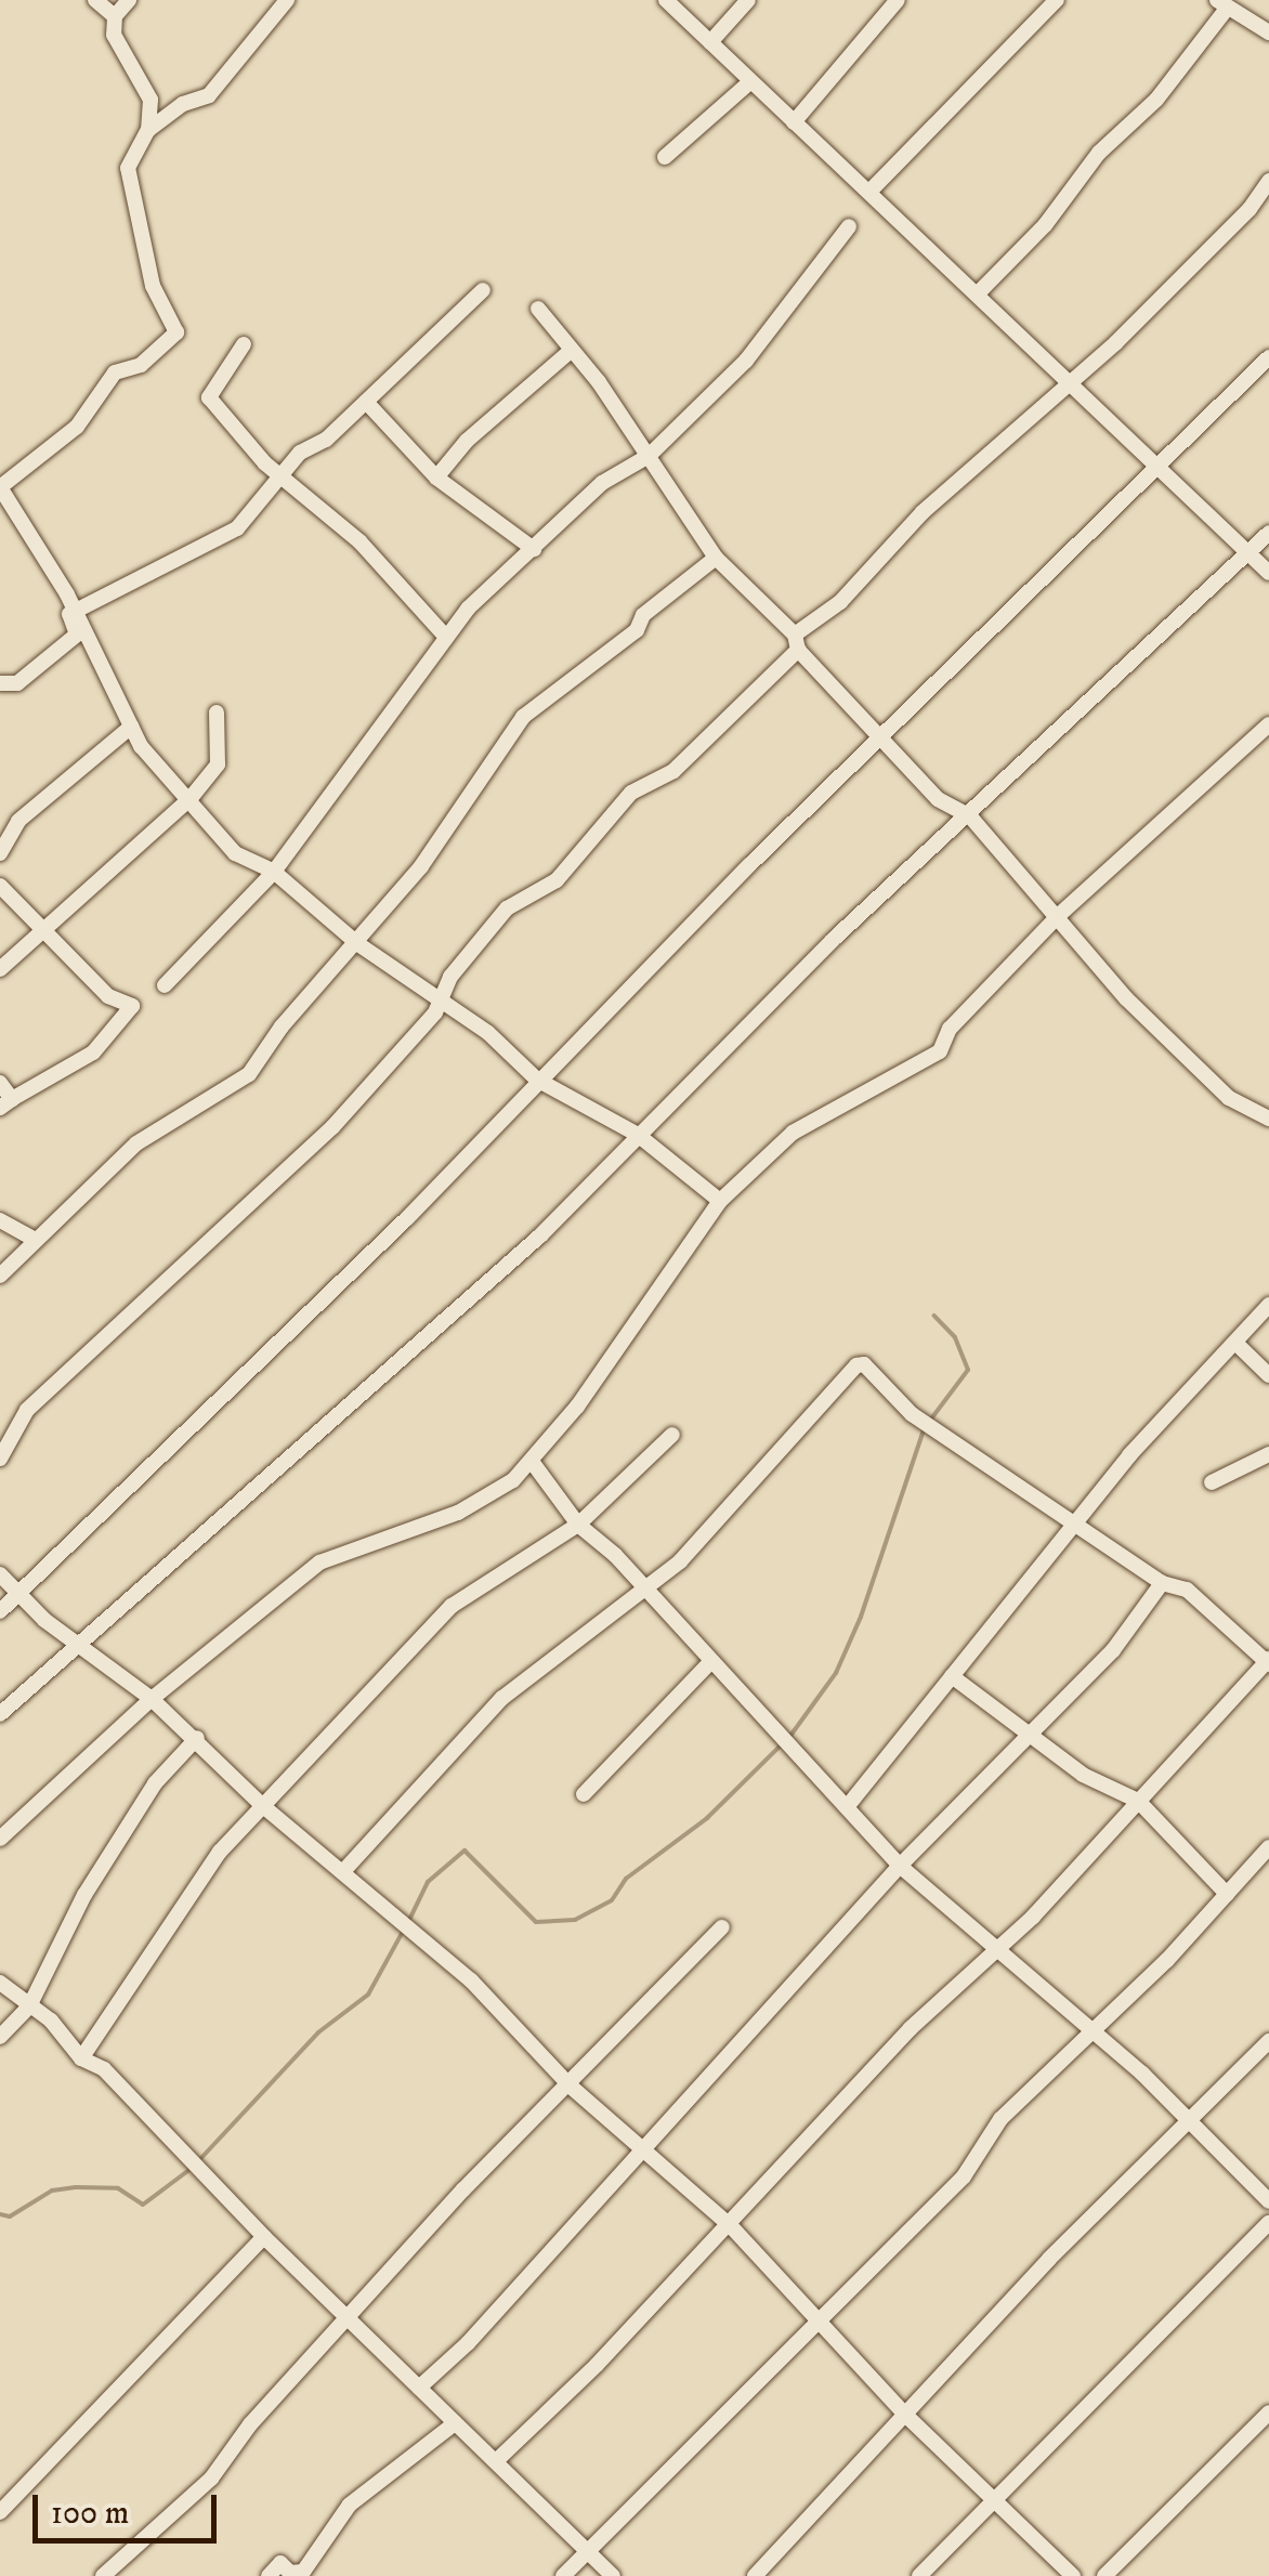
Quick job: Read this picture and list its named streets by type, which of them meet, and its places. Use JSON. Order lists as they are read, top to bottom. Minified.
{"scale_bar":"100 m"}
